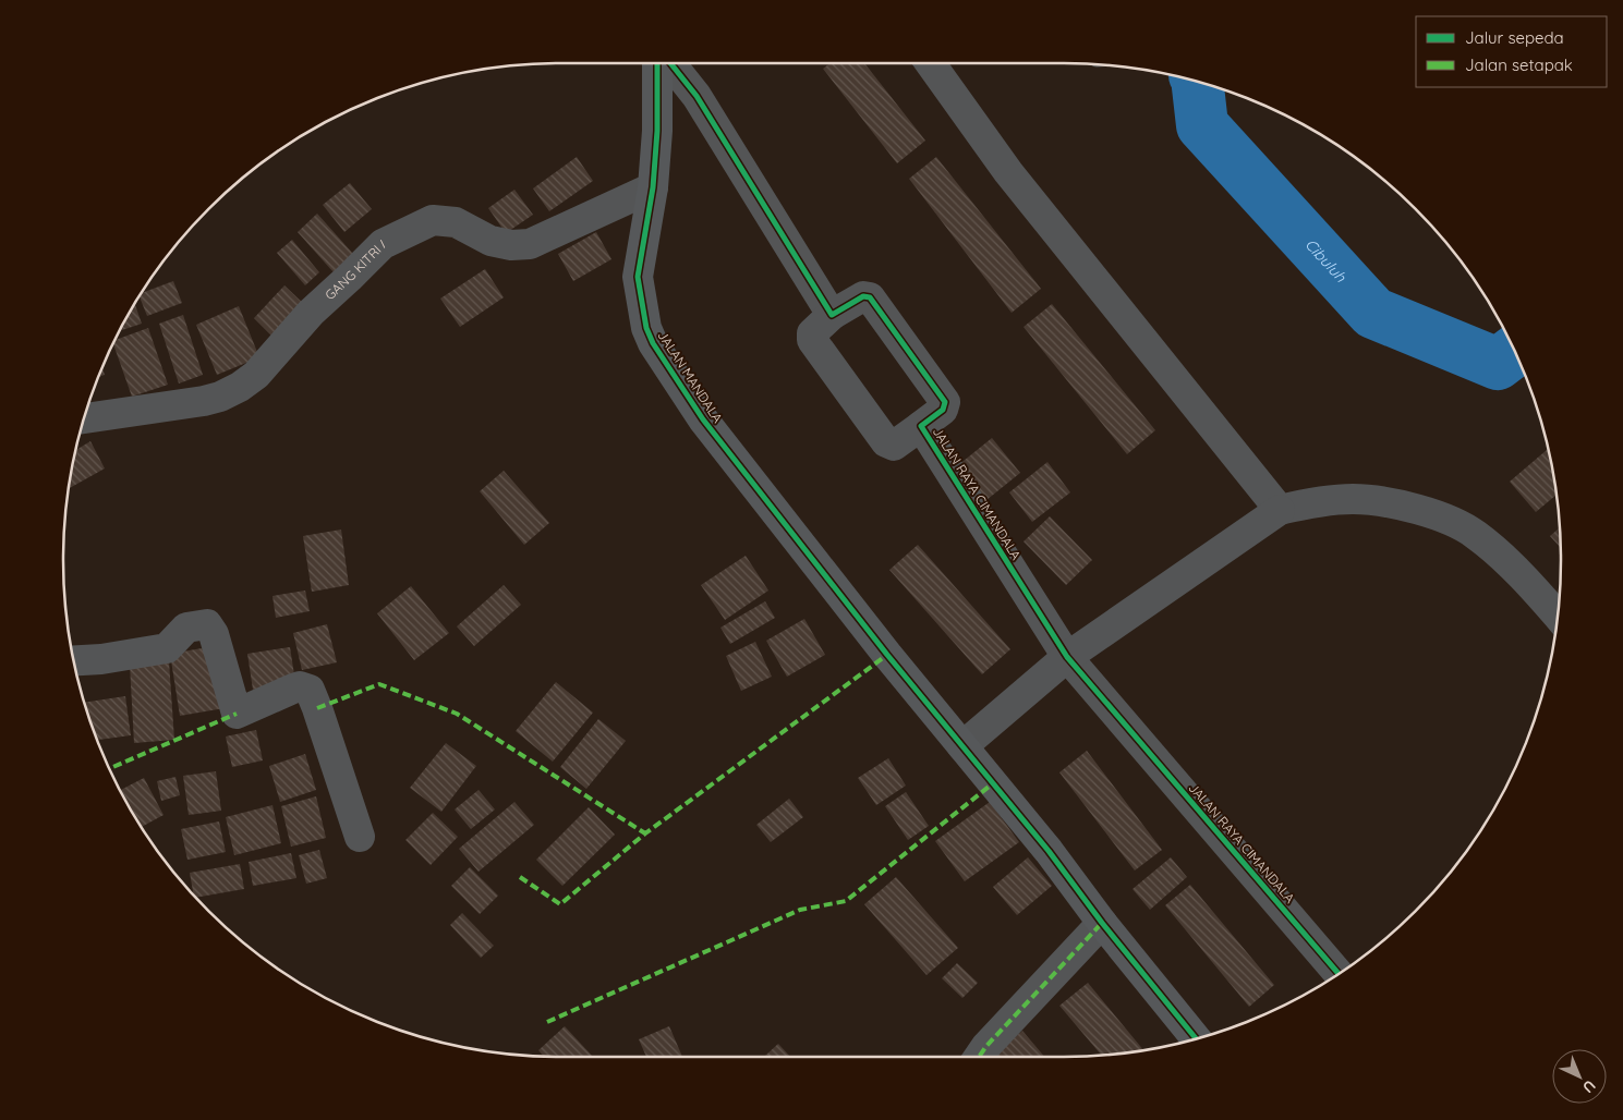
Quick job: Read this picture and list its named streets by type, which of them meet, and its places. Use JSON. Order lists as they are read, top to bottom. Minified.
{"streets":{"street":["GANG KITRI I","JALAN MANDALA","JALAN RAYA CIMANDALA"]},"crossings":[["GANG KITRI I","JALAN MANDALA"]],"water":["Cibuluh"],"legend":["Jalur sepeda","Jalan setapak"],"north":"bottom right"}
